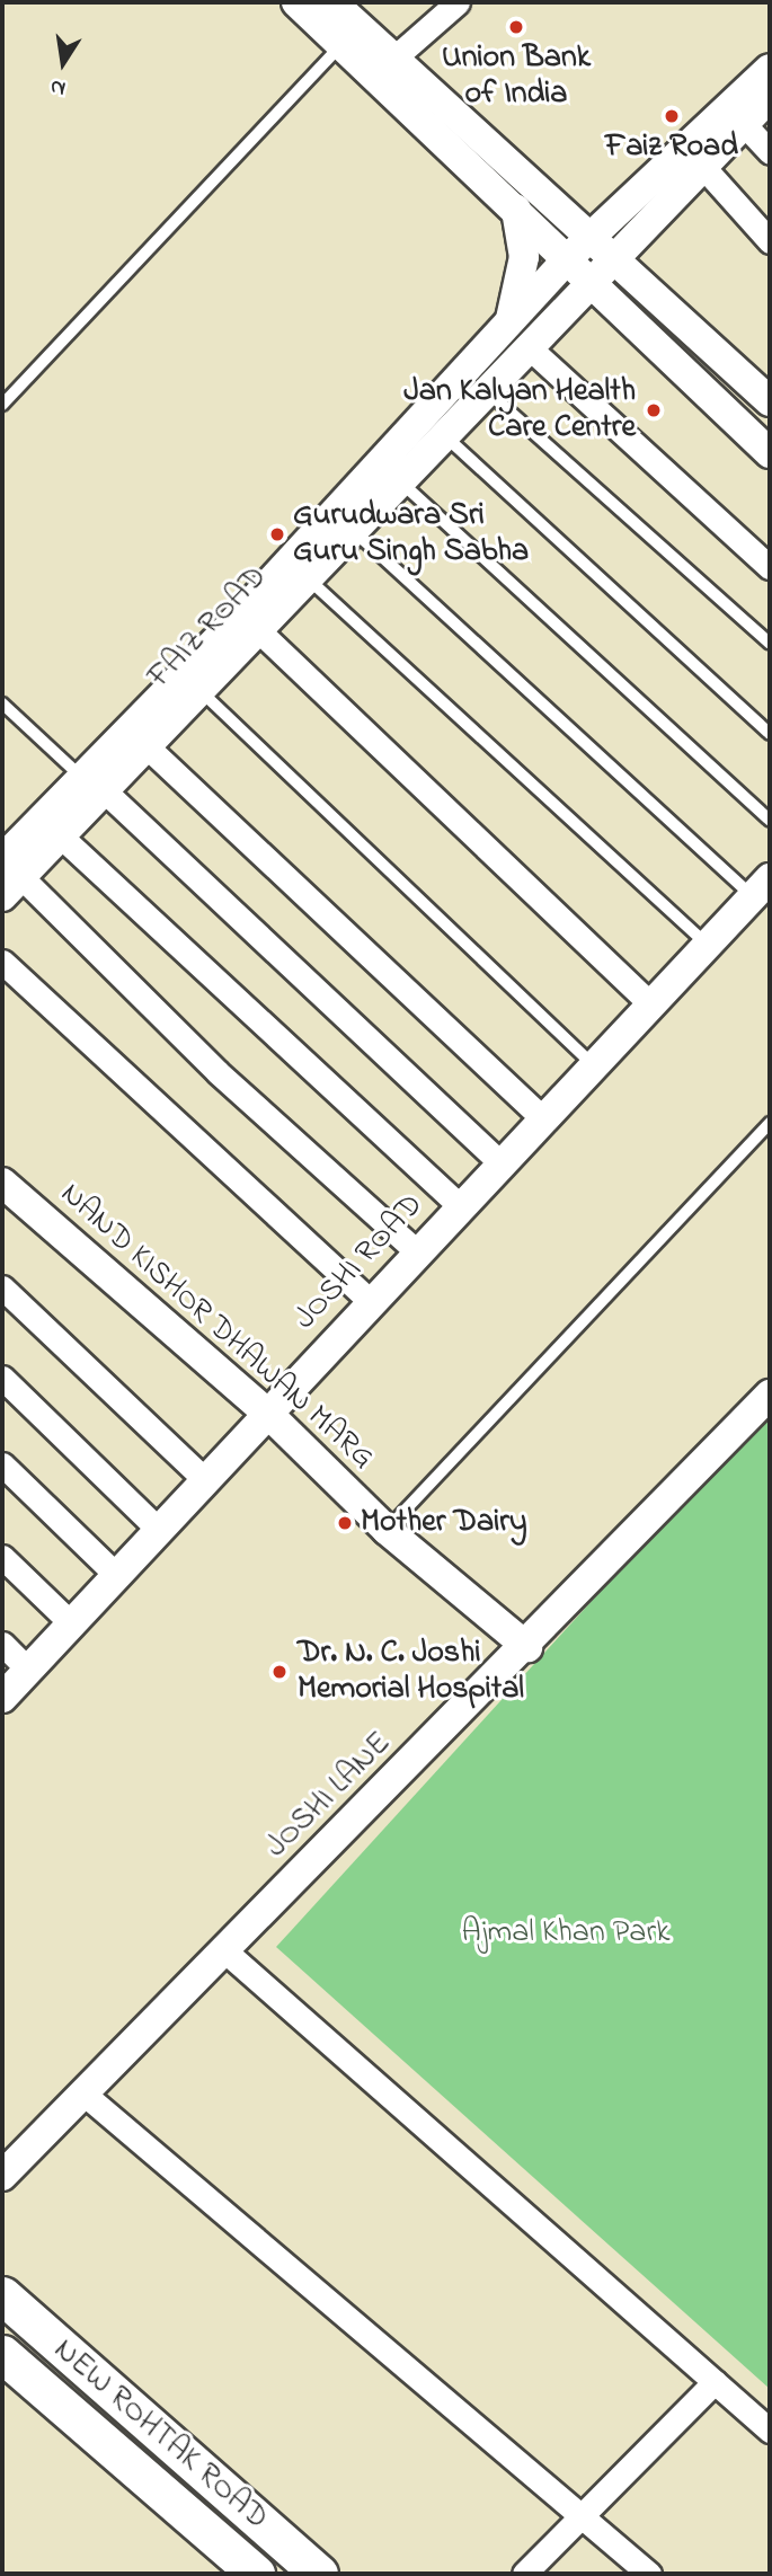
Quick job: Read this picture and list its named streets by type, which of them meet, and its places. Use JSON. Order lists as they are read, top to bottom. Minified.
{"streets":{"main road":["NEW ROHTAK ROAD"],"street":["FAIZ ROAD","JOSHI ROAD","NAND KISHOR DHAWAN MARG","JOSHI LANE"]},"crossings":[["JOSHI ROAD","NAND KISHOR DHAWAN MARG"],["NAND KISHOR DHAWAN MARG","JOSHI LANE"]],"parks":["Ajmal Khan Park"],"places":["Union Bank of India","Faiz Road","Jan Kalyan Health Care Centre","Gurudwara Sri Guru Singh Sabha","Mother Dairy","Dr. N. C. Joshi Memorial Hospital"],"north":"bottom"}
